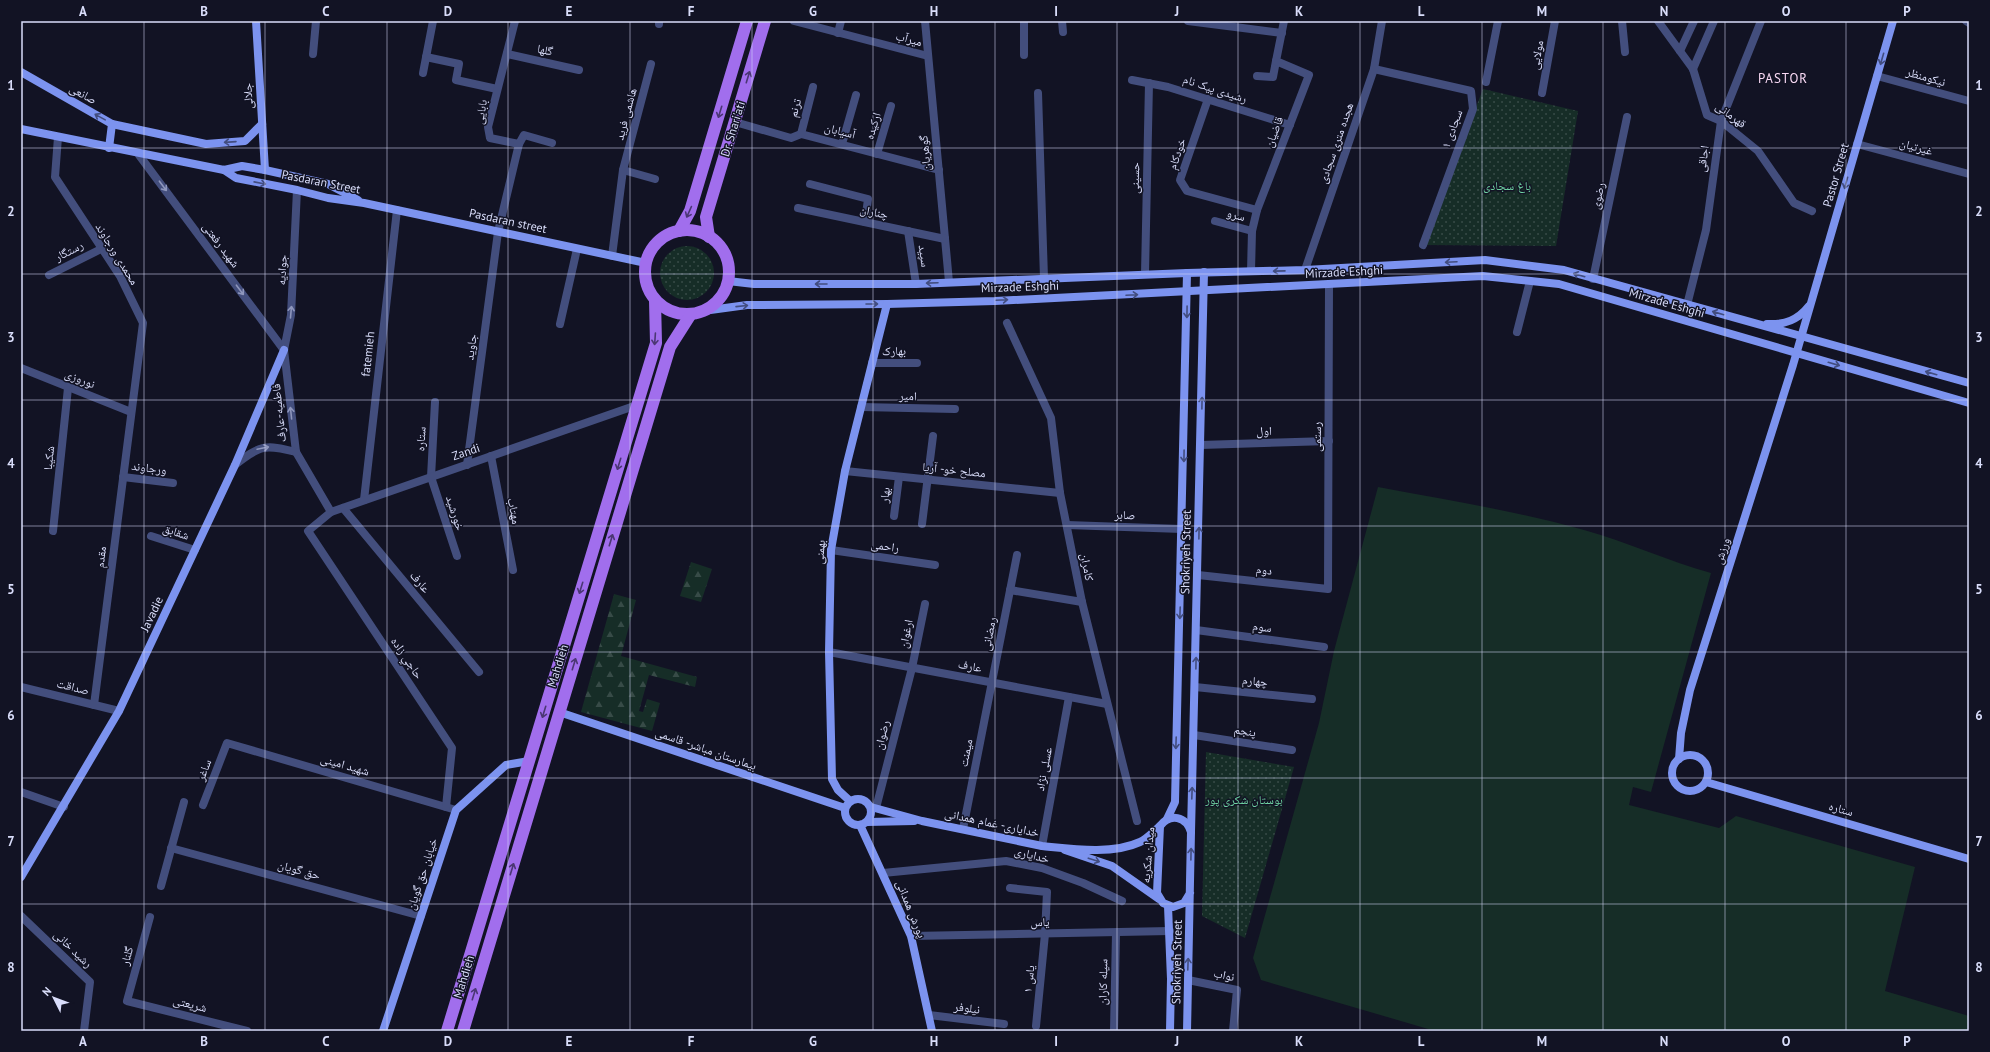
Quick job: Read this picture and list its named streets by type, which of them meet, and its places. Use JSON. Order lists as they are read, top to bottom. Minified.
{"streets":{"main road":["صانعی","جلالی","Dr. Shari'ati","Pastor Street","Pasdaran Street","Pasdaran street","Mirzade Eshghi","ستاره","ورزش","بهمنی","Shokriyeh Street","Javadie","Mahdieh","بیمارستان مباشر- قاسمی","خدایاری- غمام همدانی","خدایاری","میدان شکریه","خیابان حق گویان","پورش همدانی"],"street":["میرآب","گلها","مولایی","نیکومنظر","رشیدی پیک نام","ترنم","بابایی","هاشمی فرید","قهرمانی","ارکیده","سجادی ۱","آسیابان","قاضیان","هجده متری سجادی","غیرتیان","گوهریان","خودکام","اجاقی","حسینی","رضوی","چناران","سرو","شهید رفعتی","رستگار","محمدی ورجاوند","سپید","جوادیه","جاوید","بهارک","fatemieh","نوروزی","امیر","فاطمیه-عارف","اول","رستمی","Zandi","شکیبا","ورجاوند","مصلح خو- آریا","بهار","مهتاب","خورشید","صابر","شقابق","راحمی","مقدم","کامران","دوم","عارف","سوم","ارغوان","رمضانی","حاجي زاده","چهارم","صداقت","پنجم","رضوان","میمنت","شهید امینی","عسلی نژاد","ساغر","حق گویان","یاس","رشید خانی","گلنار","نواب","یاس ۱","سیله کاران","شریعتی","نیلوفر"]},"crossings":[["میرآب","گوهریان"],["گلها","بابایی"],["نیکومنظر","Pastor Street"],["رشیدی پیک نام","قاضیان"],["رشیدی پیک نام","خودکام"],["رشیدی پیک نام","حسینی"],["صانعی","جلالی"],["جلالی","Pasdaran Street"],["ترنم","آسیابان"],["هاشمی فرید","Pasdaran street"],["قهرمانی","اجاقی"],["ارکیده","آسیابان"],["Dr. Shari'ati","آسیابان"],["Dr. Shari'ati","Pasdaran street"],["Dr. Shari'ati","Mirzade Eshghi"],["Dr. Shari'ati","Mahdieh"],["سجادی ۱","هجده متری سجادی"],["آسیابان","گوهریان"],["قاضیان","خودکام"],["قاضیان","سرو"],["قاضیان","Mirzade Eshghi"],["هجده متری سجادی","Mirzade Eshghi"],["غیرتیان","Pastor Street"],["گوهریان","چناران"],["گوهریان","Mirzade Eshghi"],["اجاقی","Mirzade Eshghi"],["Pastor Street","Mirzade Eshghi"],["Pastor Street","ورزش"],["حسینی","Mirzade Eshghi"],["Pasdaran Street","Pasdaran street"],["Pasdaran Street","شهید رفعتی"],["Pasdaran Street","محمدی ورجاوند"],["Pasdaran Street","جوادیه"],["رضوی","Mirzade Eshghi"],["چناران","سپید"],["Pasdaran street","Mirzade Eshghi"],["Pasdaran street","جاوید"],["Pasdaran street","fatemieh"],["Pasdaran street","Mahdieh"],["شهید رفعتی","جوادیه"],["شهید رفعتی","فاطمیه-عارف"],["شهید رفعتی","Javadie"],["رستگار","محمدی ورجاوند"],["محمدی ورجاوند","نوروزی"],["محمدی ورجاوند","مقدم"],["سپید","Mirzade Eshghi"],["جوادیه","فاطمیه-عارف"],["جوادیه","Javadie"],["Mirzade Eshghi","رستمی"],["Mirzade Eshghi","ورزش"],["Mirzade Eshghi","بهمنی"],["Mirzade Eshghi","Shokriyeh Street"],["Mirzade Eshghi","Mahdieh"],["جاوید","Zandi"],["بهارک","بهمنی"],["fatemieh","Zandi"],["نوروزی","شکیبا"],["نوروزی","مقدم"],["امیر","بهمنی"],["فاطمیه-عارف","Zandi"],["فاطمیه-عارف","Javadie"],["اول","رستمی"],["اول","Shokriyeh Street"],["رستمی","دوم"],["ستاره","Zandi"],["ستاره","خورشید"],["ستاره","ورزش"],["Zandi","مهتاب"],["Zandi","خورشید"],["Zandi","عارف"],["Zandi","حاجي زاده"],["Zandi","Mahdieh"],["ورجاوند","مقدم"],["مصلح خو- آریا","بهار"],["مصلح خو- آریا","بهمنی"],["مصلح خو- آریا","کامران"],["صابر","Shokriyeh Street"],["صابر","کامران"],["شقابق","Javadie"],["راحمی","بهمنی"],["بهمنی","عارف"],["بهمنی","رضوان"],["بهمنی","بیمارستان مباشر- قاسمی"],["بهمنی","پورش همدانی"],["Shokriyeh Street","دوم"],["Shokriyeh Street","سوم"],["Shokriyeh Street","چهارم"],["Shokriyeh Street","پنجم"],["Shokriyeh Street","میدان شکریه"],["Shokriyeh Street","یاس"],["Shokriyeh Street","نواب"],["مقدم","صداقت"],["کامران","عارف"],["عارف","ارغوان"],["عارف","رمضانی"],["عارف","رضوان"],["عارف","میمنت"],["عارف","عسلی نژاد"],["Javadie","صداقت"],["ارغوان","رضوان"],["رمضانی","میمنت"],["حاجي زاده","شهید امینی"],["Mahdieh","بیمارستان مباشر- قاسمی"],["Mahdieh","خیابان حق گویان"],["رضوان","بیمارستان مباشر- قاسمی"],["رضوان","پورش همدانی"],["بیمارستان مباشر- قاسمی","پورش همدانی"],["میمنت","خدایاری- غمام همدانی"],["شهید امینی","ساغر"],["شهید امینی","خیابان حق گویان"],["عسلی نژاد","خدایاری- غمام همدانی"],["خدایاری- غمام همدانی","خدایاری"],["خدایاری","میدان شکریه"],["خدایاری","پورش همدانی"],["حق گویان","خیابان حق گویان"],["پورش همدانی","یاس"],["پورش همدانی","نیلوفر"],["یاس","یاس ۱"],["یاس","سیله کاران"],["گلنار","شریعتی"]],"one_way":["صانعی","Pastor Street","شهید رفعتی","جوادیه","فاطمیه-عارف"],"districts":["PASTOR"],"parks":["باغ سجادی","بوستان شکری پور"],"north":"top left","grid":{"columns":["A","B","C","D","E","F","G","H","I","J","K","L","M","N","O","P"],"rows":["1","2","3","4","5","6","7","8"]}}
